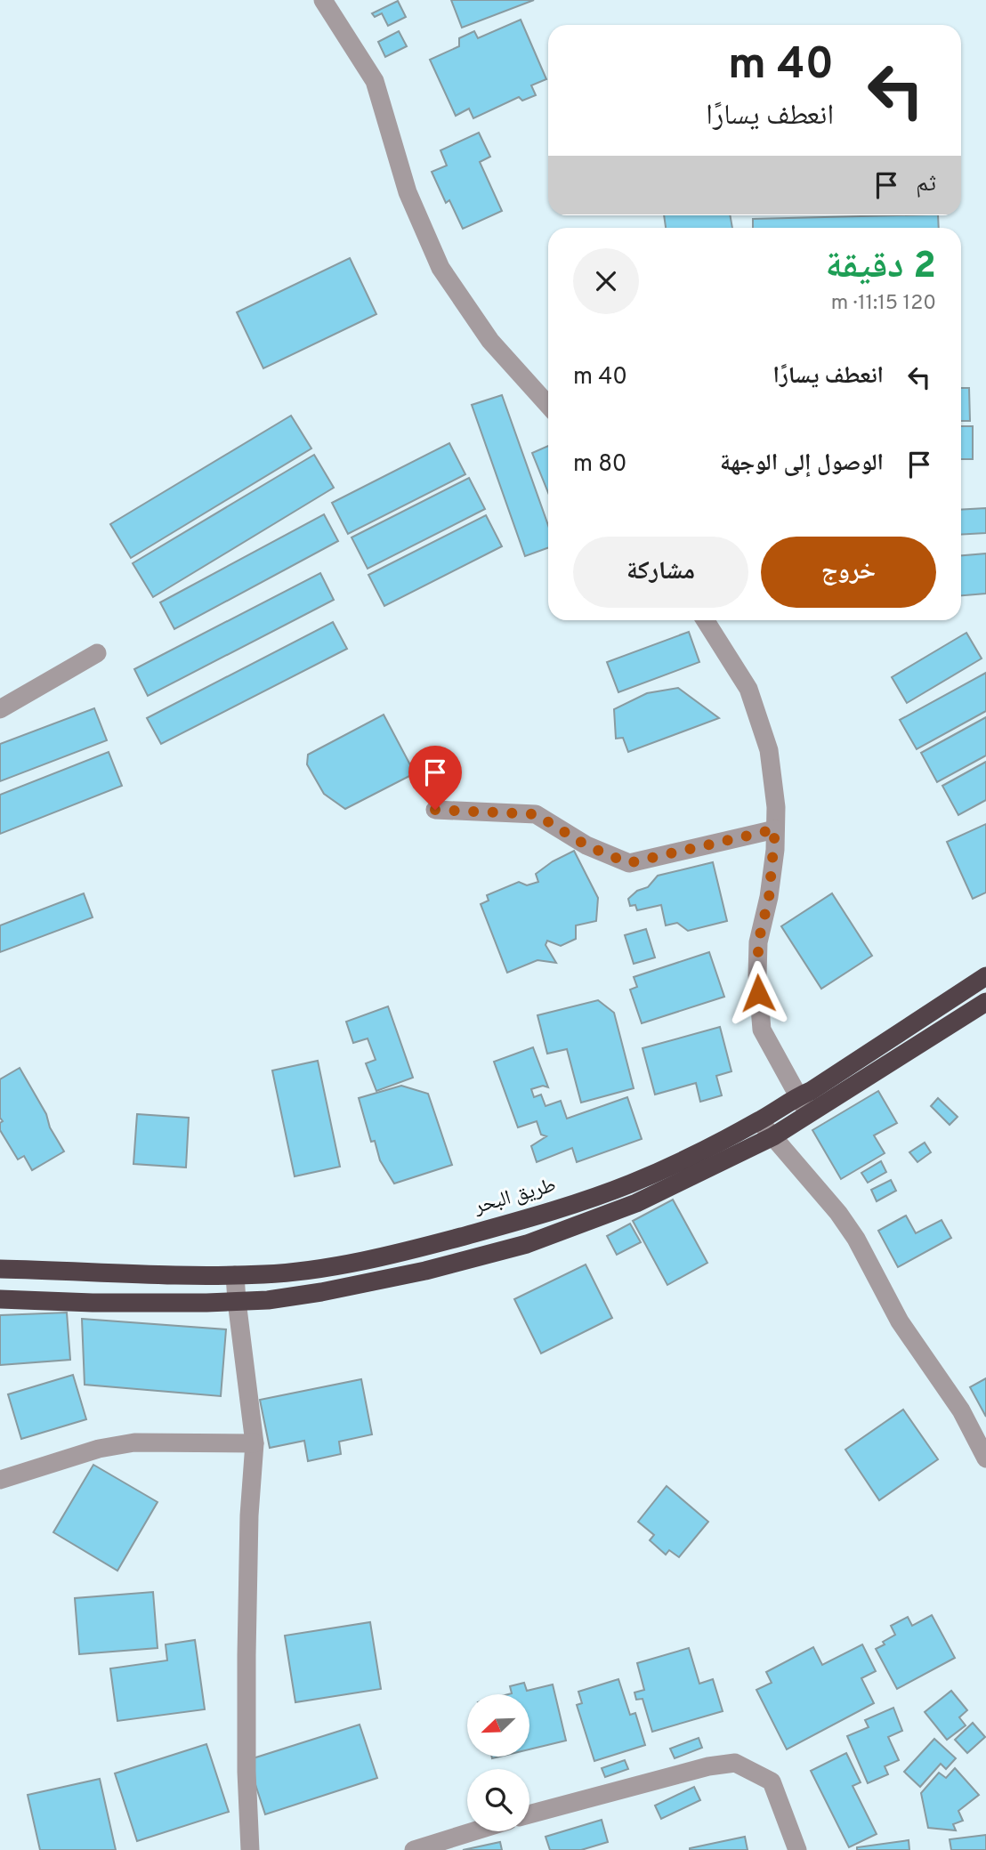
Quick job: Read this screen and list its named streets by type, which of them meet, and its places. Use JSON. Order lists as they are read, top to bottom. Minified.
{"streets":{"highway":["طريق البحر"]},"north":"bottom left","page":{"turn":["40 m","انعطف يسارًا"],"then":"ثم","heading":["2 دقيقة","120 m · 11:15"],"list":[{"name":"انعطف يسارًا","value":"40 m"},{"name":"الوصول إلى الوجهة","value":"80 m"}],"buttons":["خروج","مشاركة"]}}
